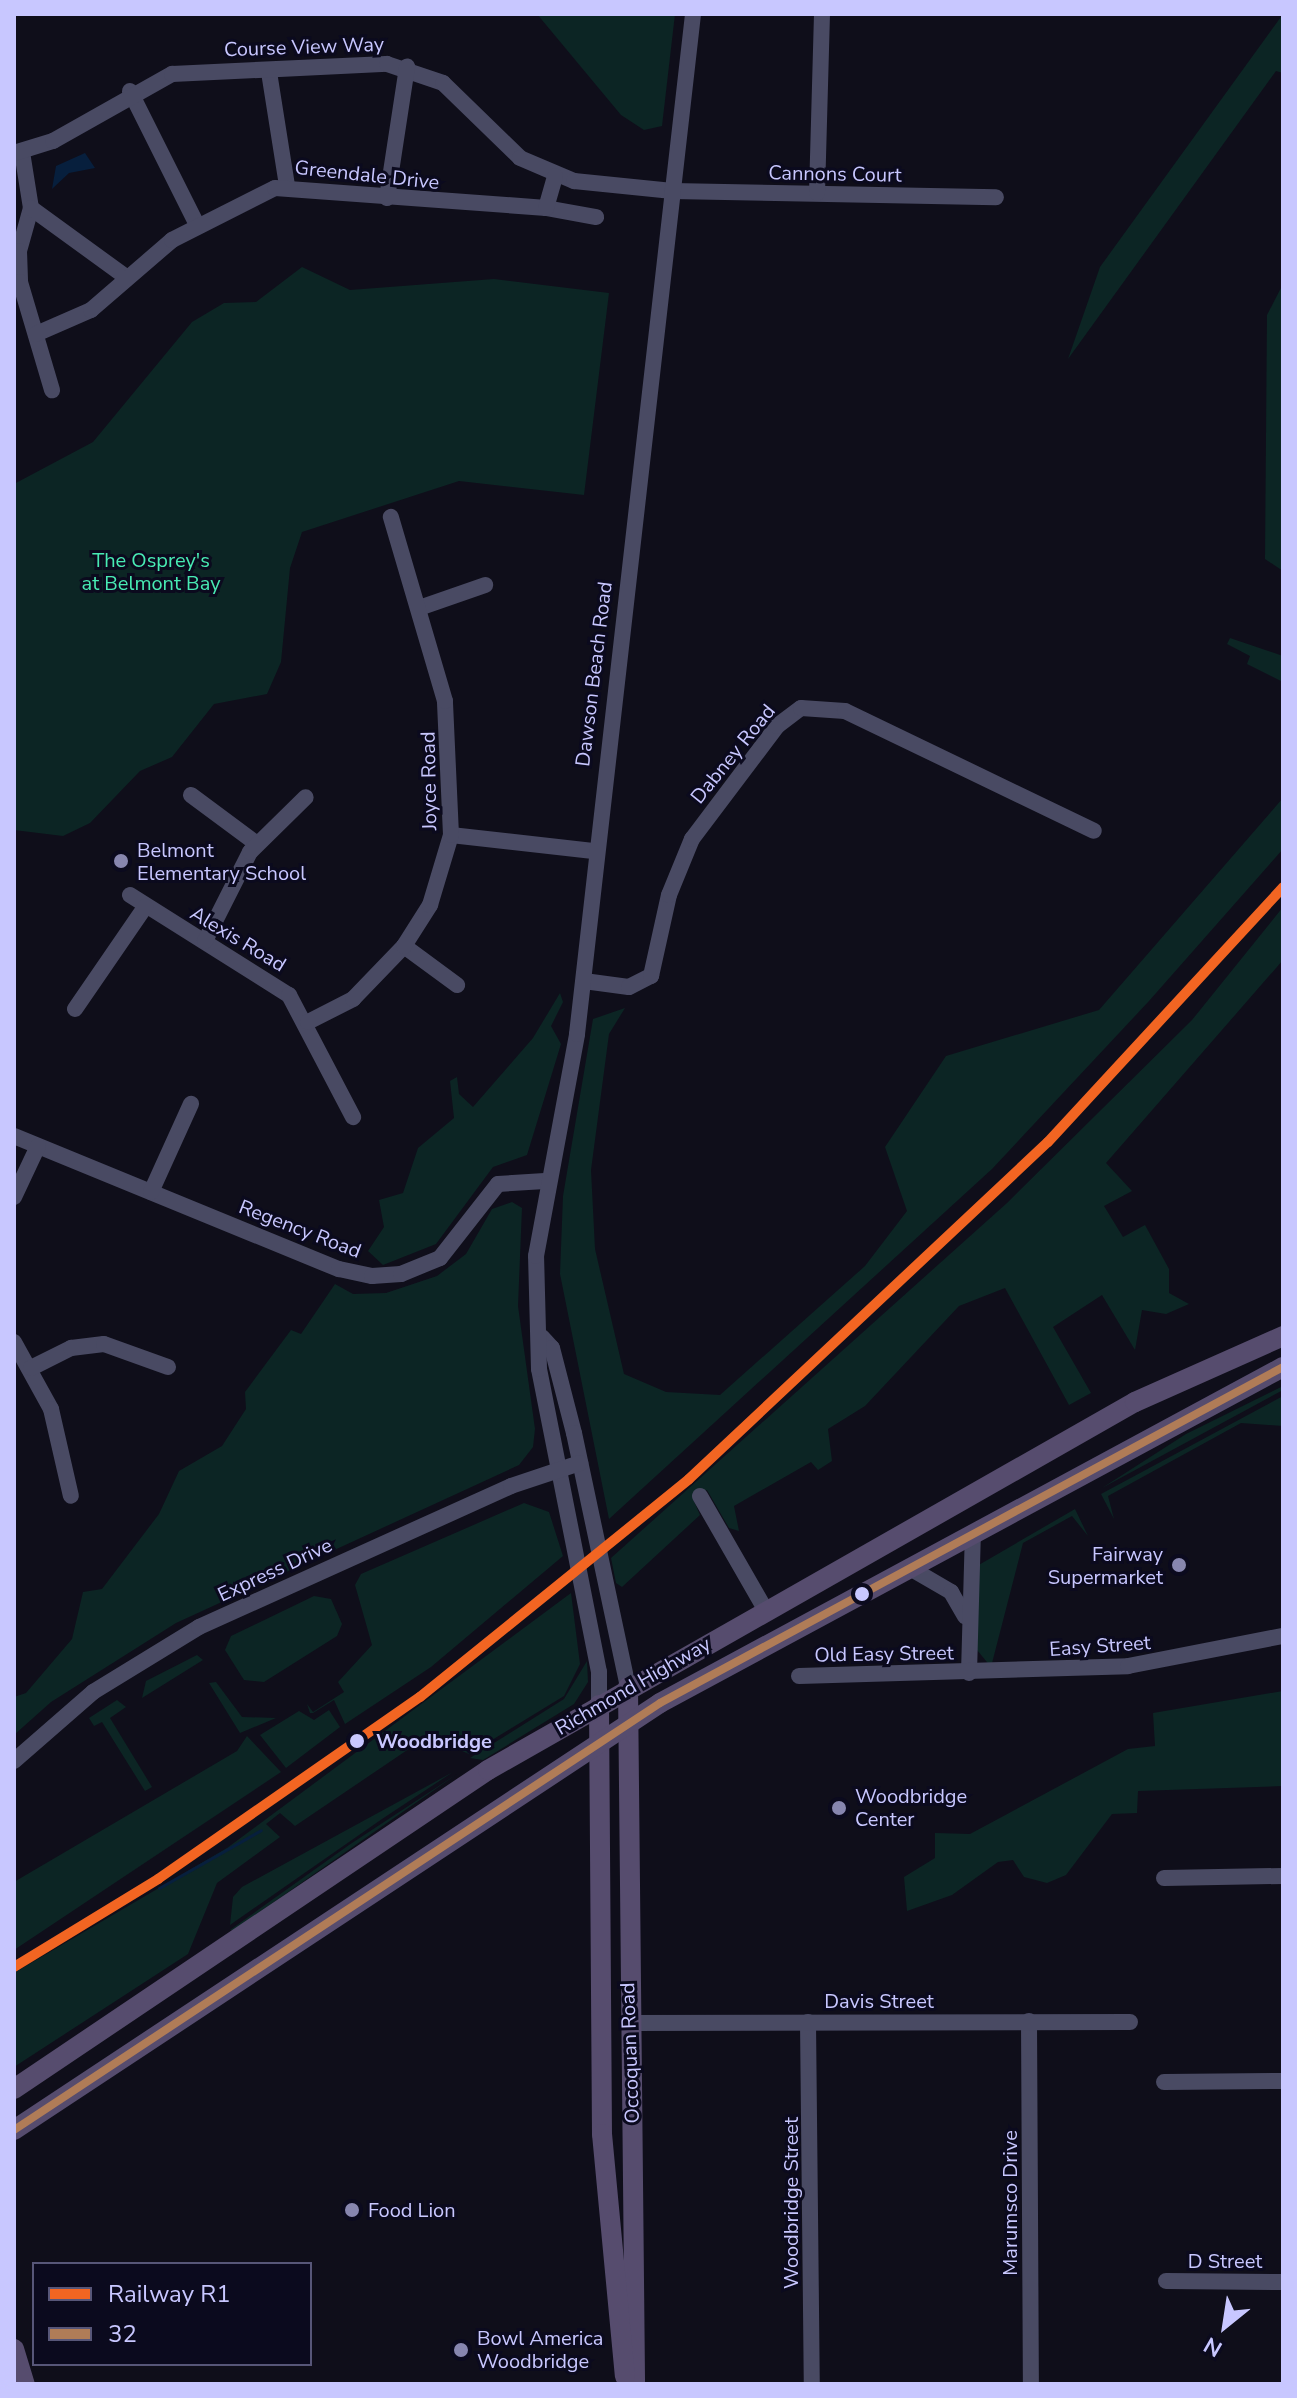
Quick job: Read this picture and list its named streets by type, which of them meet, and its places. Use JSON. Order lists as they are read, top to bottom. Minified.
{"streets":{"main road":["Richmond Highway","Occoquan Road"],"street":["Course View Way","Cannons Court","Greendale Drive","Dawson Beach Road","Dabney Road","Joyce Road","Alexis Road","Regency Road","Express Drive","Easy Street","Old Easy Street","Davis Street","Woodbridge Street","Marumsco Drive","D Street"]},"crossings":[["Course View Way","Cannons Court"],["Course View Way","Dawson Beach Road"],["Cannons Court","Dawson Beach Road"],["Dawson Beach Road","Dabney Road"],["Dawson Beach Road","Regency Road"],["Dawson Beach Road","Express Drive"],["Dawson Beach Road","Richmond Highway"],["Dawson Beach Road","Occoquan Road"],["Joyce Road","Alexis Road"],["Easy Street","Old Easy Street"],["Richmond Highway","Occoquan Road"],["Davis Street","Occoquan Road"],["Davis Street","Woodbridge Street"],["Davis Street","Marumsco Drive"]],"parks":["The Osprey's at Belmont Bay"],"places":["Belmont Elementary School","Fairway Supermarket","Woodbridge","Woodbridge Center","Food Lion","Bowl America Woodbridge"],"lines":["rail line R1","transit line 32"],"legend":["Railway R1","32"],"north":"bottom left"}
